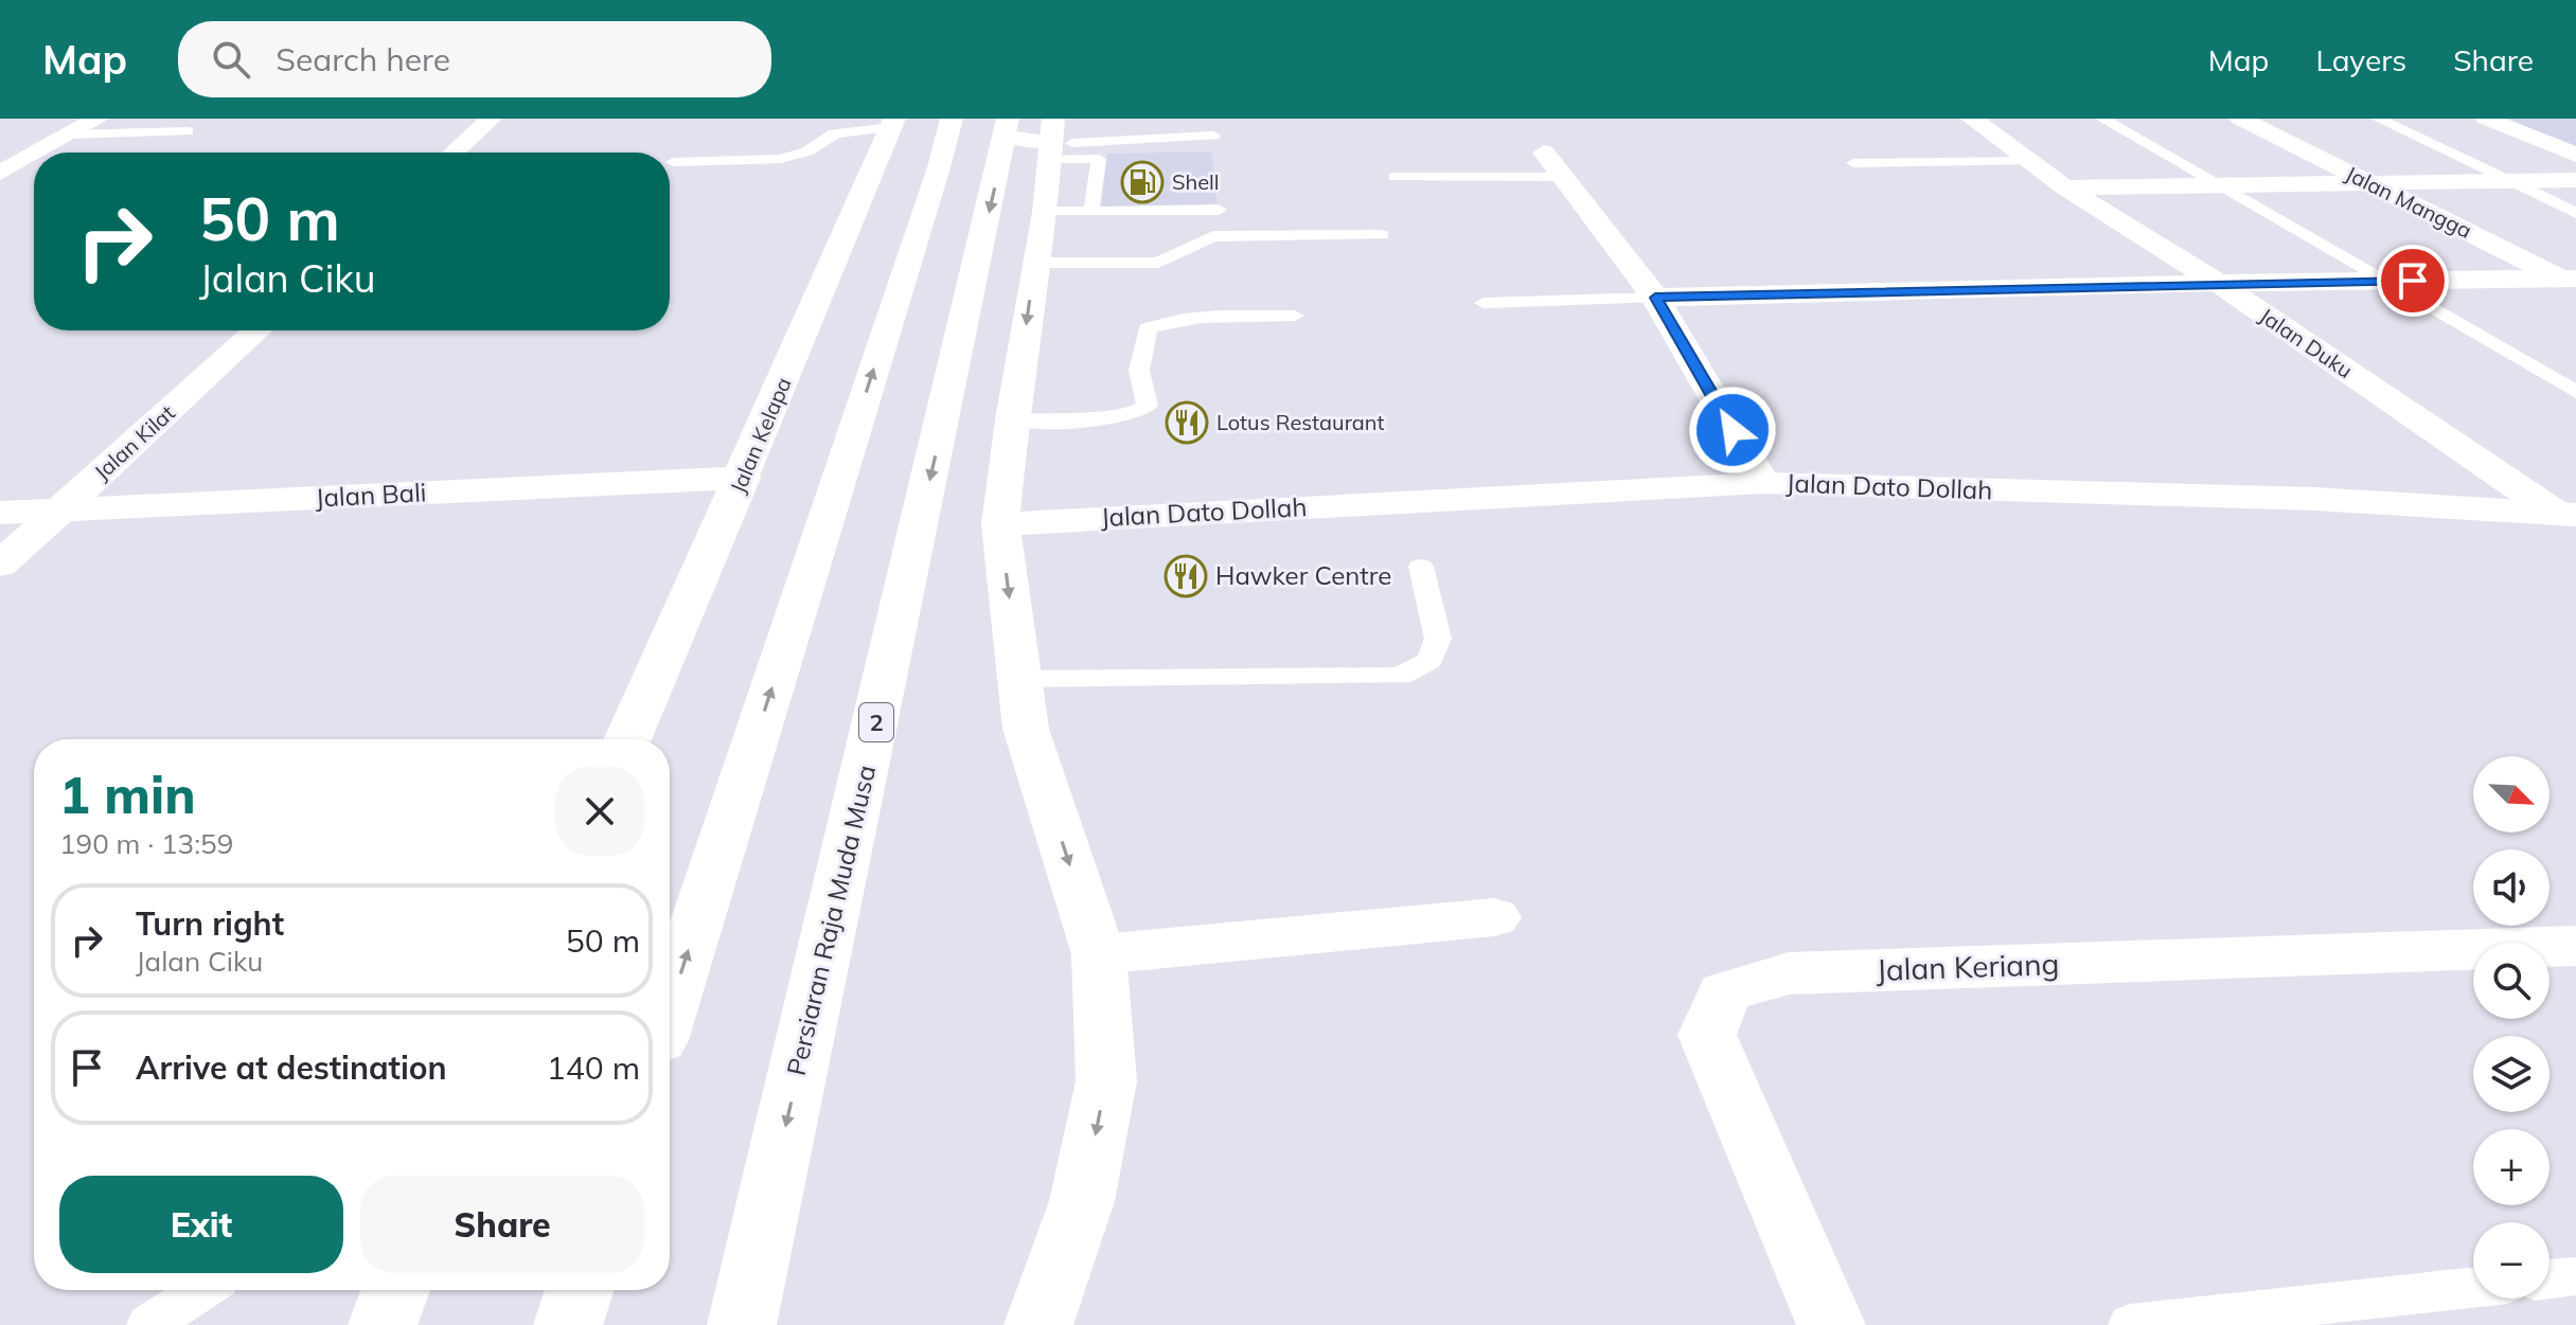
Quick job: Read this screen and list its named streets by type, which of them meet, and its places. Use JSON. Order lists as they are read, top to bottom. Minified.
{"streets":{"main road":["Jalan Mangga","Jalan Duku","Jalan Kelapa","Jalan Kilat","Jalan Dato Dollah","Jalan Bali","2","Persiaran Raja Muda Musa","Jalan Keriang"]},"crossings":[["Jalan Duku","Jalan Dato Dollah"],["Jalan Kelapa","Jalan Bali"],["Jalan Kilat","Jalan Bali"]],"places":{"fuel station":["Shell"],"restaurant":["Lotus Restaurant","Hawker Centre"]},"north":"bottom right","page":{"header":"Map","search":"Search here","nav":["Map","Layers","Share"],"turn":["50 m","Jalan Ciku"],"heading":["1 min","190 m · 13:59"],"map_buttons":["+","−"],"list":[{"name":"Turn right","note":"Jalan Ciku","value":"50 m"},{"name":"Arrive at destination","value":"140 m"}],"buttons":["Exit","Share"]}}
